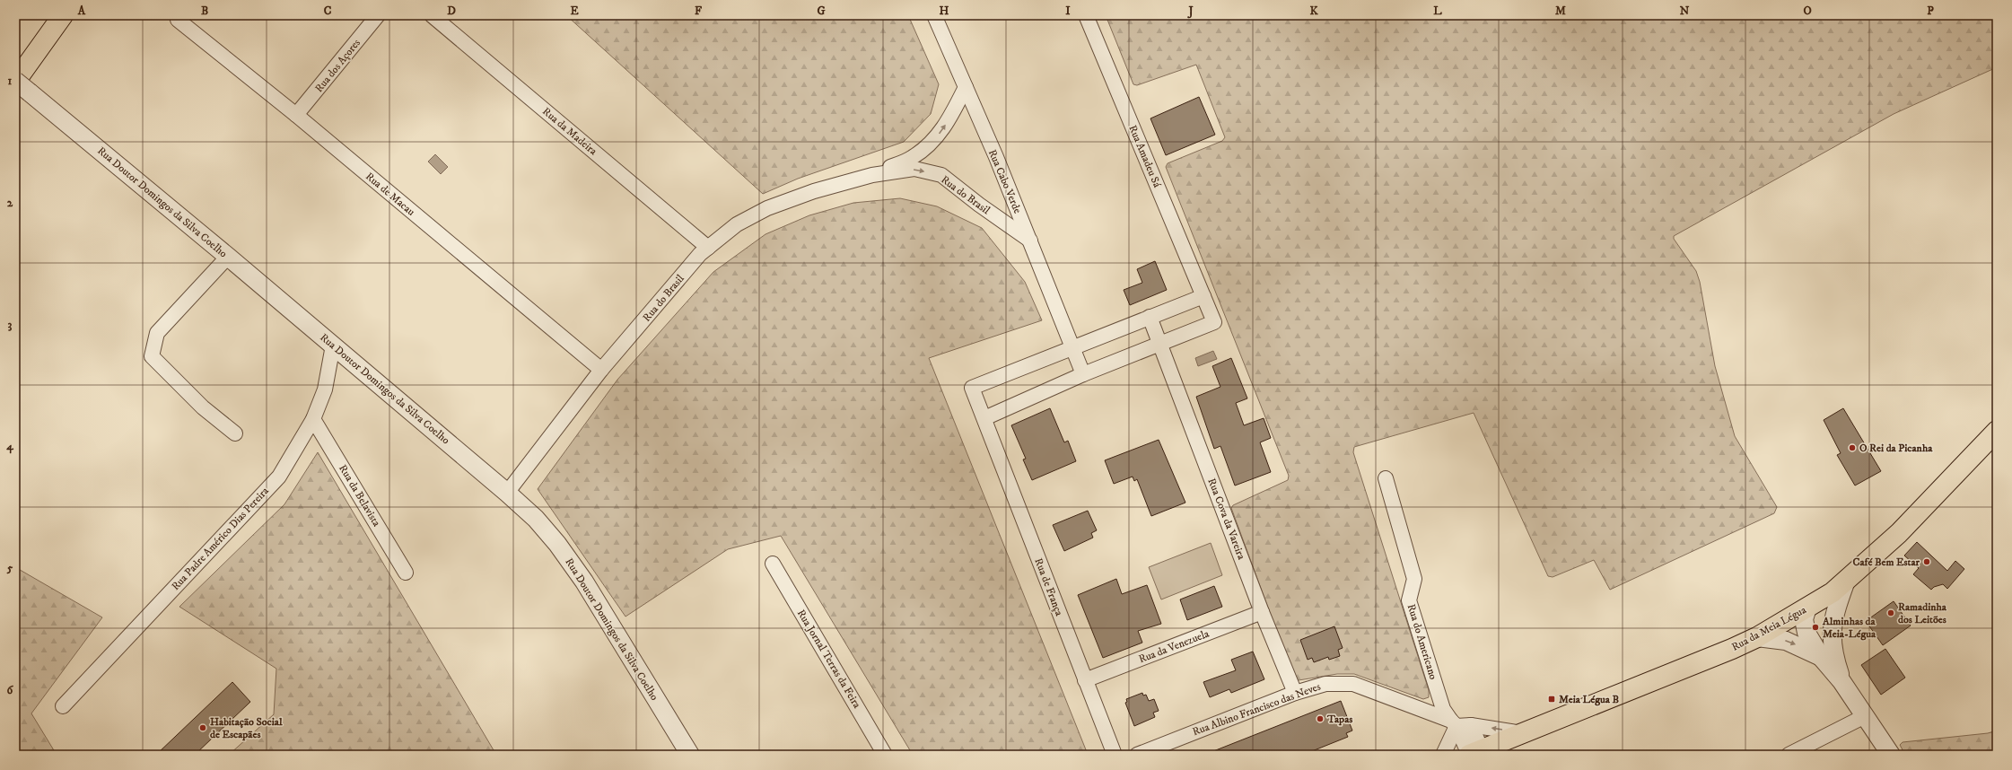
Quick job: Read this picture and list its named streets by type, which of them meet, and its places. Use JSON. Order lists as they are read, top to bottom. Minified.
{"streets":{"main road":["Rua da Meia Légua"],"street":["Rua dos Açores","Rua da Madeira","Rua Amadeu Sá","Rua Cabo Verde","Rua de Macau","Rua do Brasil","Rua Doutor Domingos da Silva Coelho","Rua da Belavista","Rua Cova da Vareira","Rua Padre Américo Dias Pereira","Rua de França","Rua do Americano","Rua da Venezuela","Rua Jornal Terras da Feira","Rua Albino Francisco das Neves"]},"crossings":[["Rua dos Açores","Rua de Macau"],["Rua da Madeira","Rua do Brasil"],["Rua Amadeu Sá","Rua Cova da Vareira"],["Rua Cabo Verde","Rua do Brasil"],["Rua Cabo Verde","Rua de França"],["Rua de Macau","Rua do Brasil"],["Rua do Brasil","Rua Doutor Domingos da Silva Coelho"],["Rua Doutor Domingos da Silva Coelho","Rua Padre Américo Dias Pereira"],["Rua da Belavista","Rua Padre Américo Dias Pereira"],["Rua Cova da Vareira","Rua da Venezuela"],["Rua Cova da Vareira","Rua Albino Francisco das Neves"],["Rua de França","Rua da Venezuela"],["Rua da Meia Légua","Rua Albino Francisco das Neves"],["Rua do Americano","Rua Albino Francisco das Neves"]],"places":{"other":["O Rei da Picanha","Café Bem Estar","Ramadinha dos Leitões","Alminhas da Meia-Légua","Tapas","Habitação Social de Escapães"],"transit":["Meia Légua B"]},"grid":{"columns":["A","B","C","D","E","F","G","H","I","J","K","L","M","N","O","P"],"rows":["1","2","3","4","5","6"]}}
